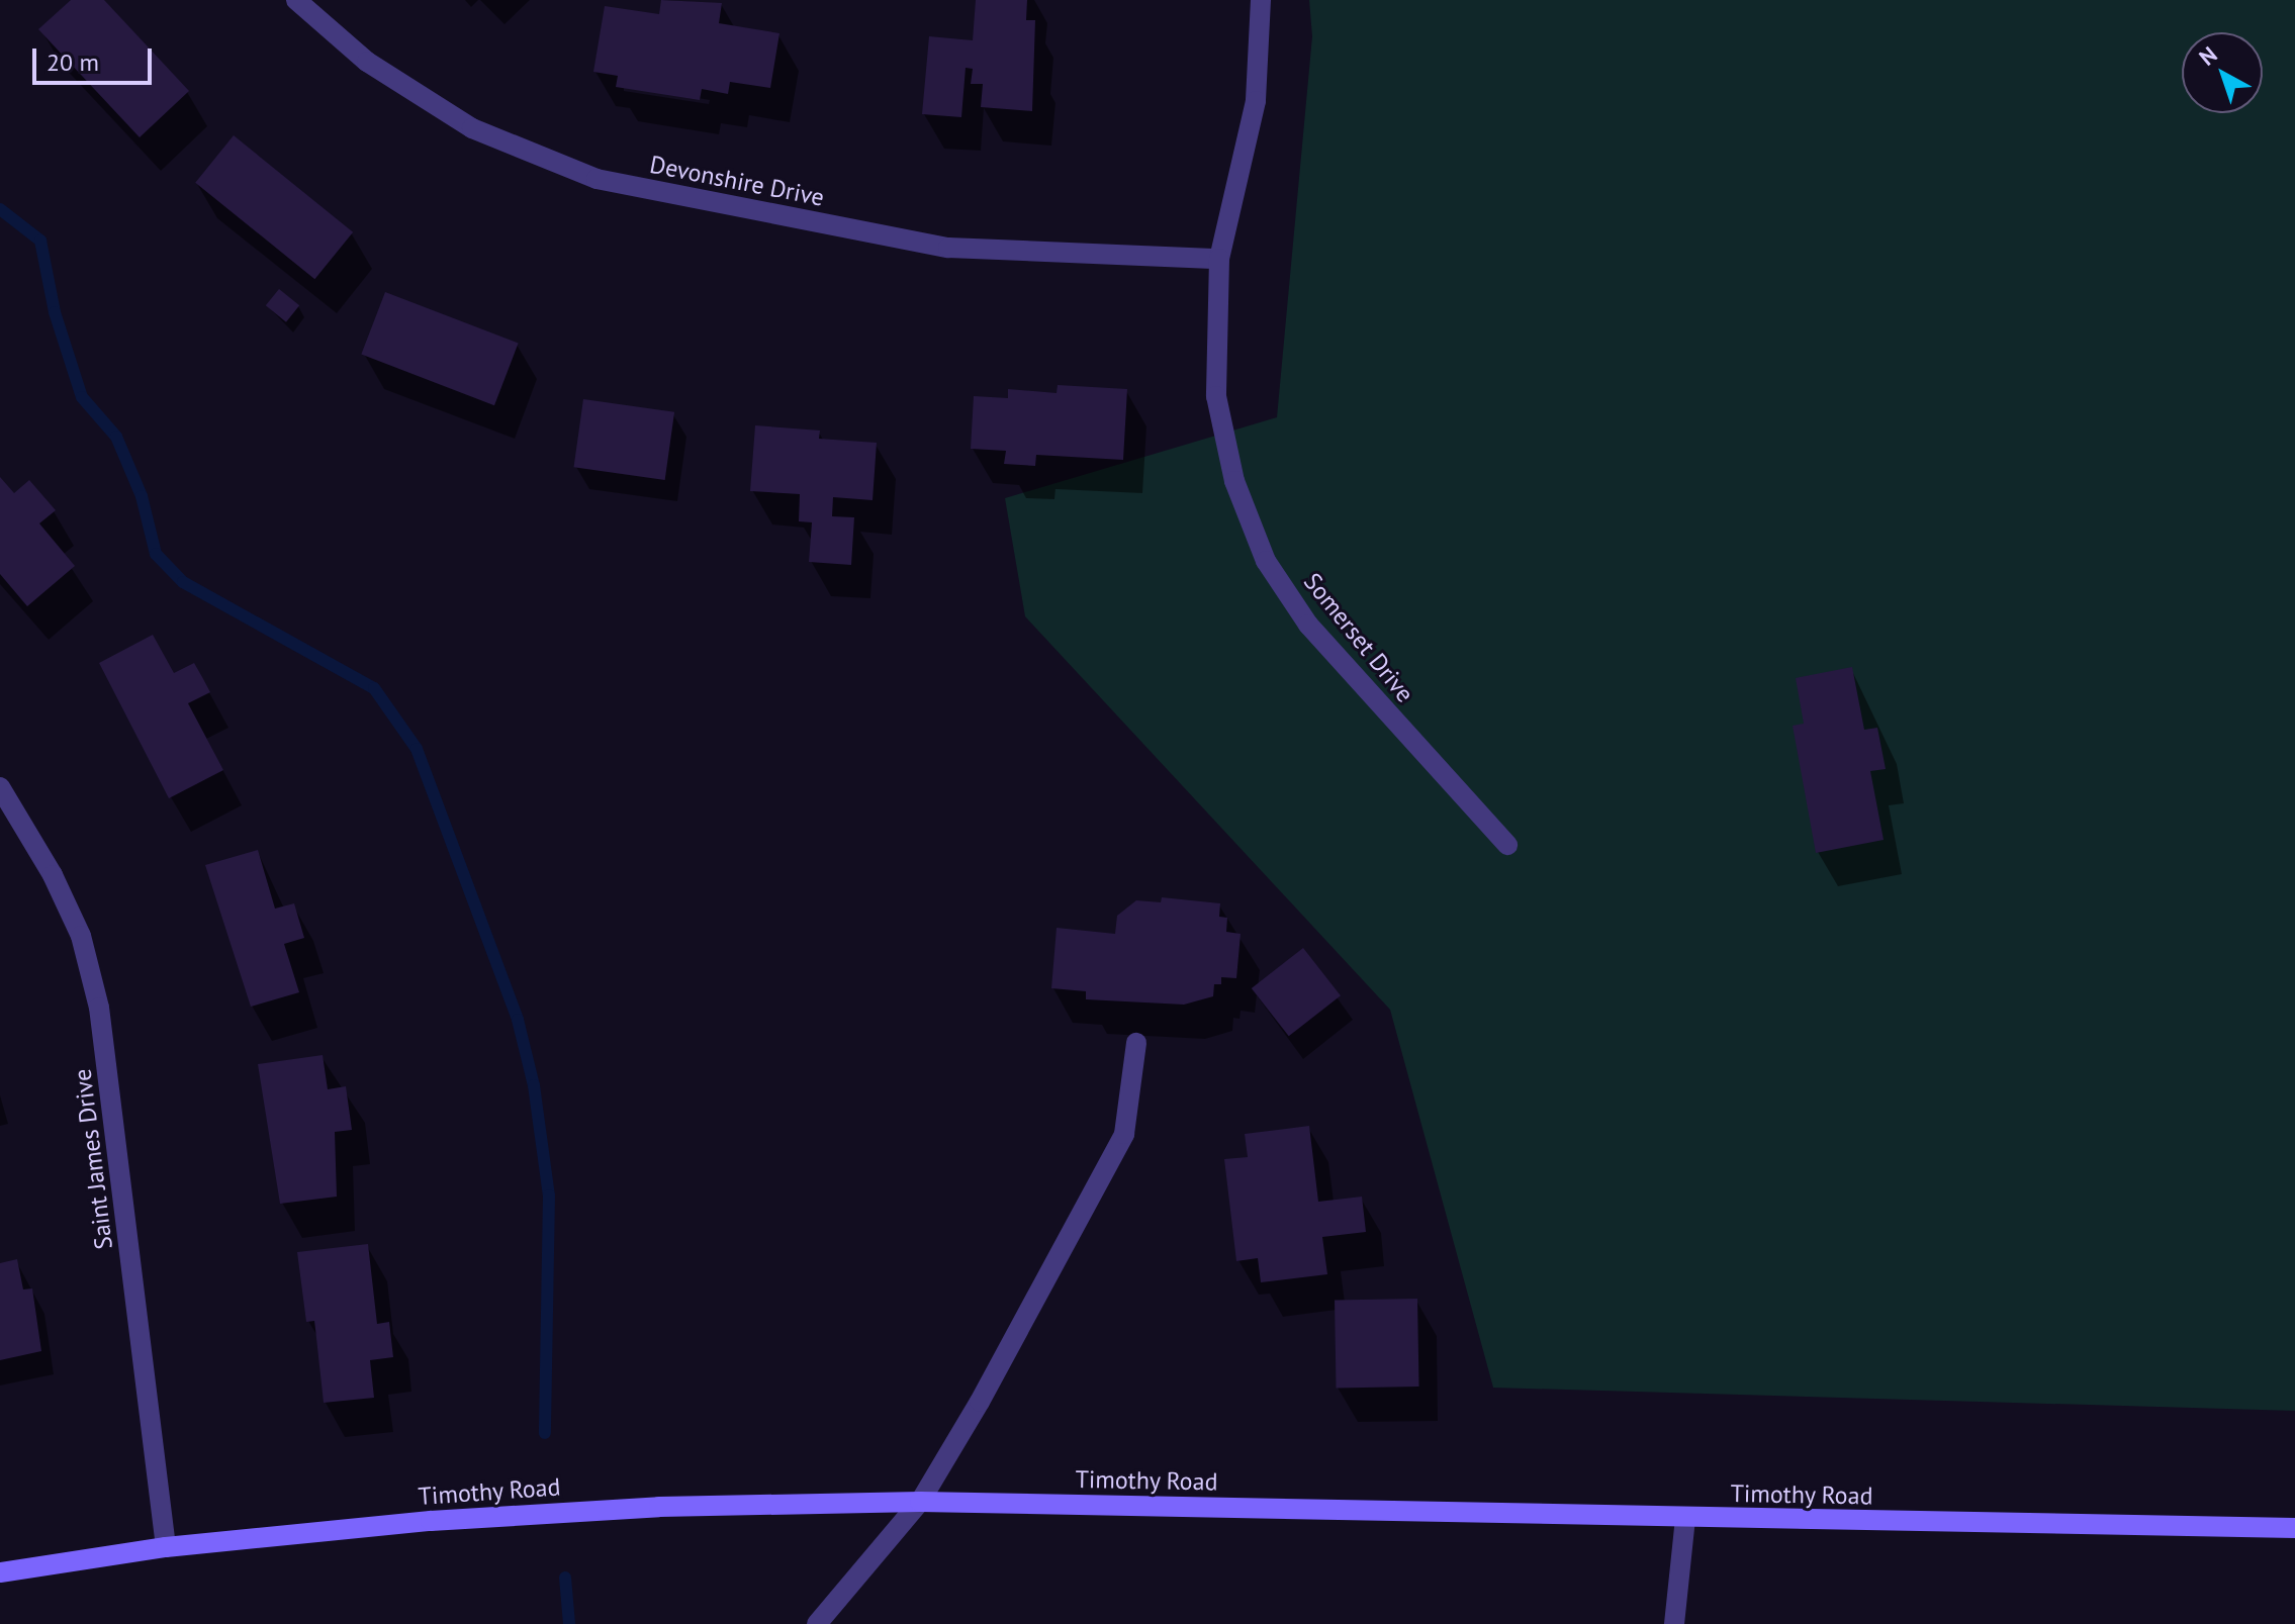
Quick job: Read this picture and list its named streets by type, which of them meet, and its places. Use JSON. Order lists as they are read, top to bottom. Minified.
{"streets":{"main road":["Timothy Road"],"street":["Devonshire Drive","Somerset Drive","Saint James Drive"]},"crossings":[["Devonshire Drive","Somerset Drive"],["Saint James Drive","Timothy Road"]],"scale_bar":"20 m","north":"top left"}
